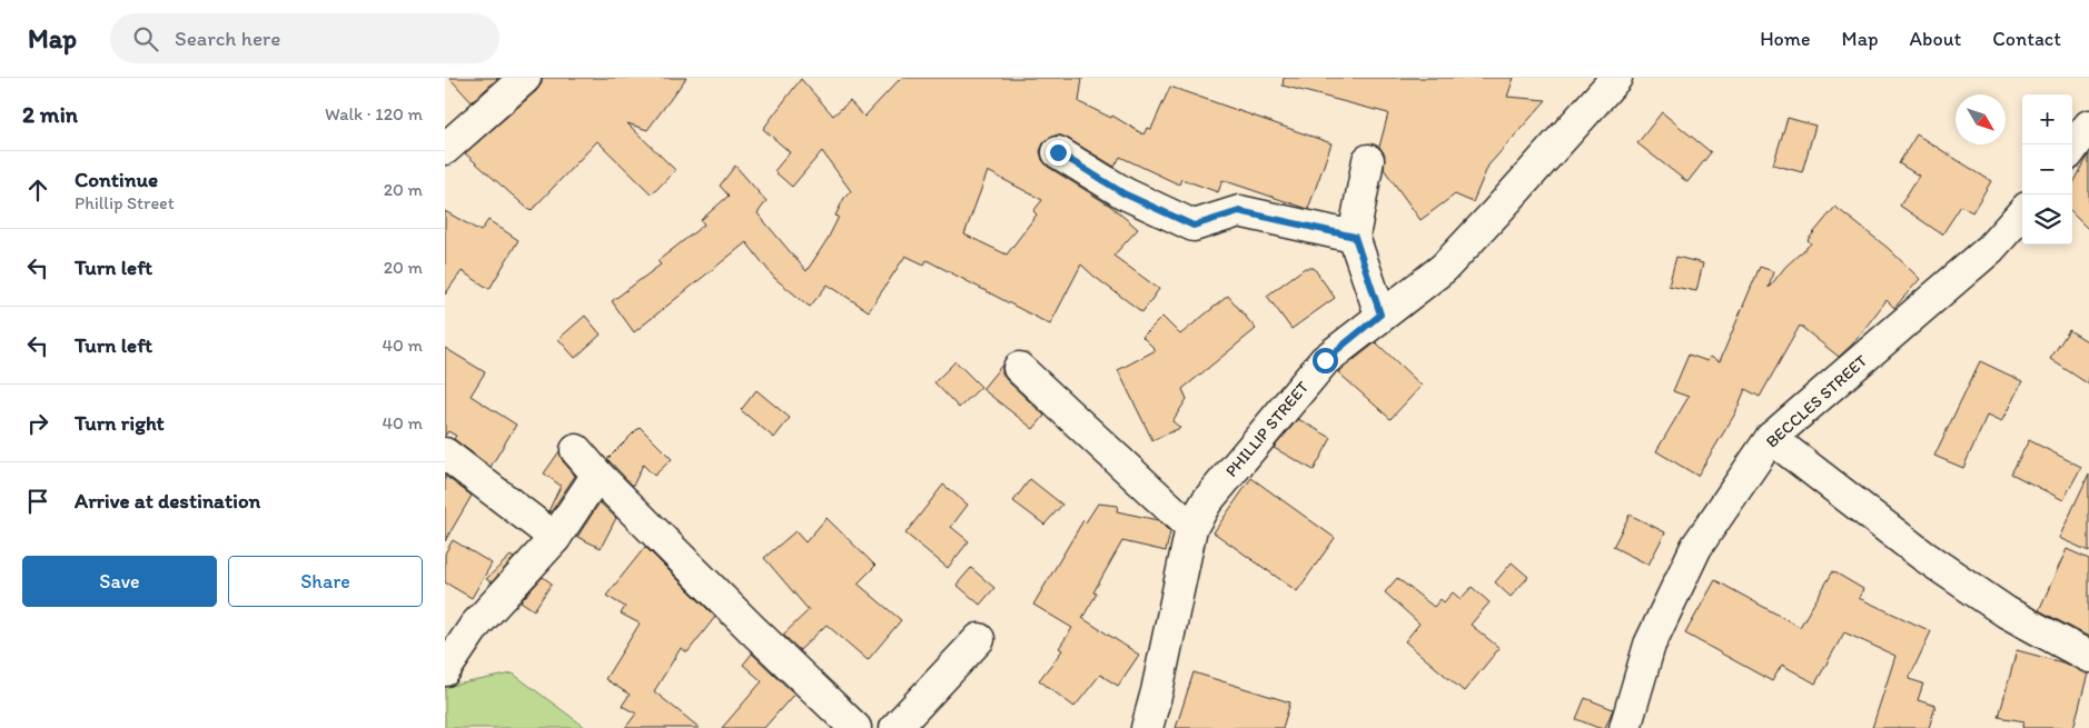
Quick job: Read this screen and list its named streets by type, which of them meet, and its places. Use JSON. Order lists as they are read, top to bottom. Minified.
{"streets":{"street":["BECCLES STREET","PHILLIP STREET"]},"north":"bottom right","page":{"header":"Map","search":"Search here","nav":["Home","Map","About","Contact"],"heading":["2 min","Walk · 120 m"],"map_buttons":["+","−"],"list":[["Continue","Phillip Street","20 m"],["Turn left","20 m"],["Turn left","40 m"],["Turn right","40 m"],"Arrive at destination"],"buttons":["Save","Share"]}}
